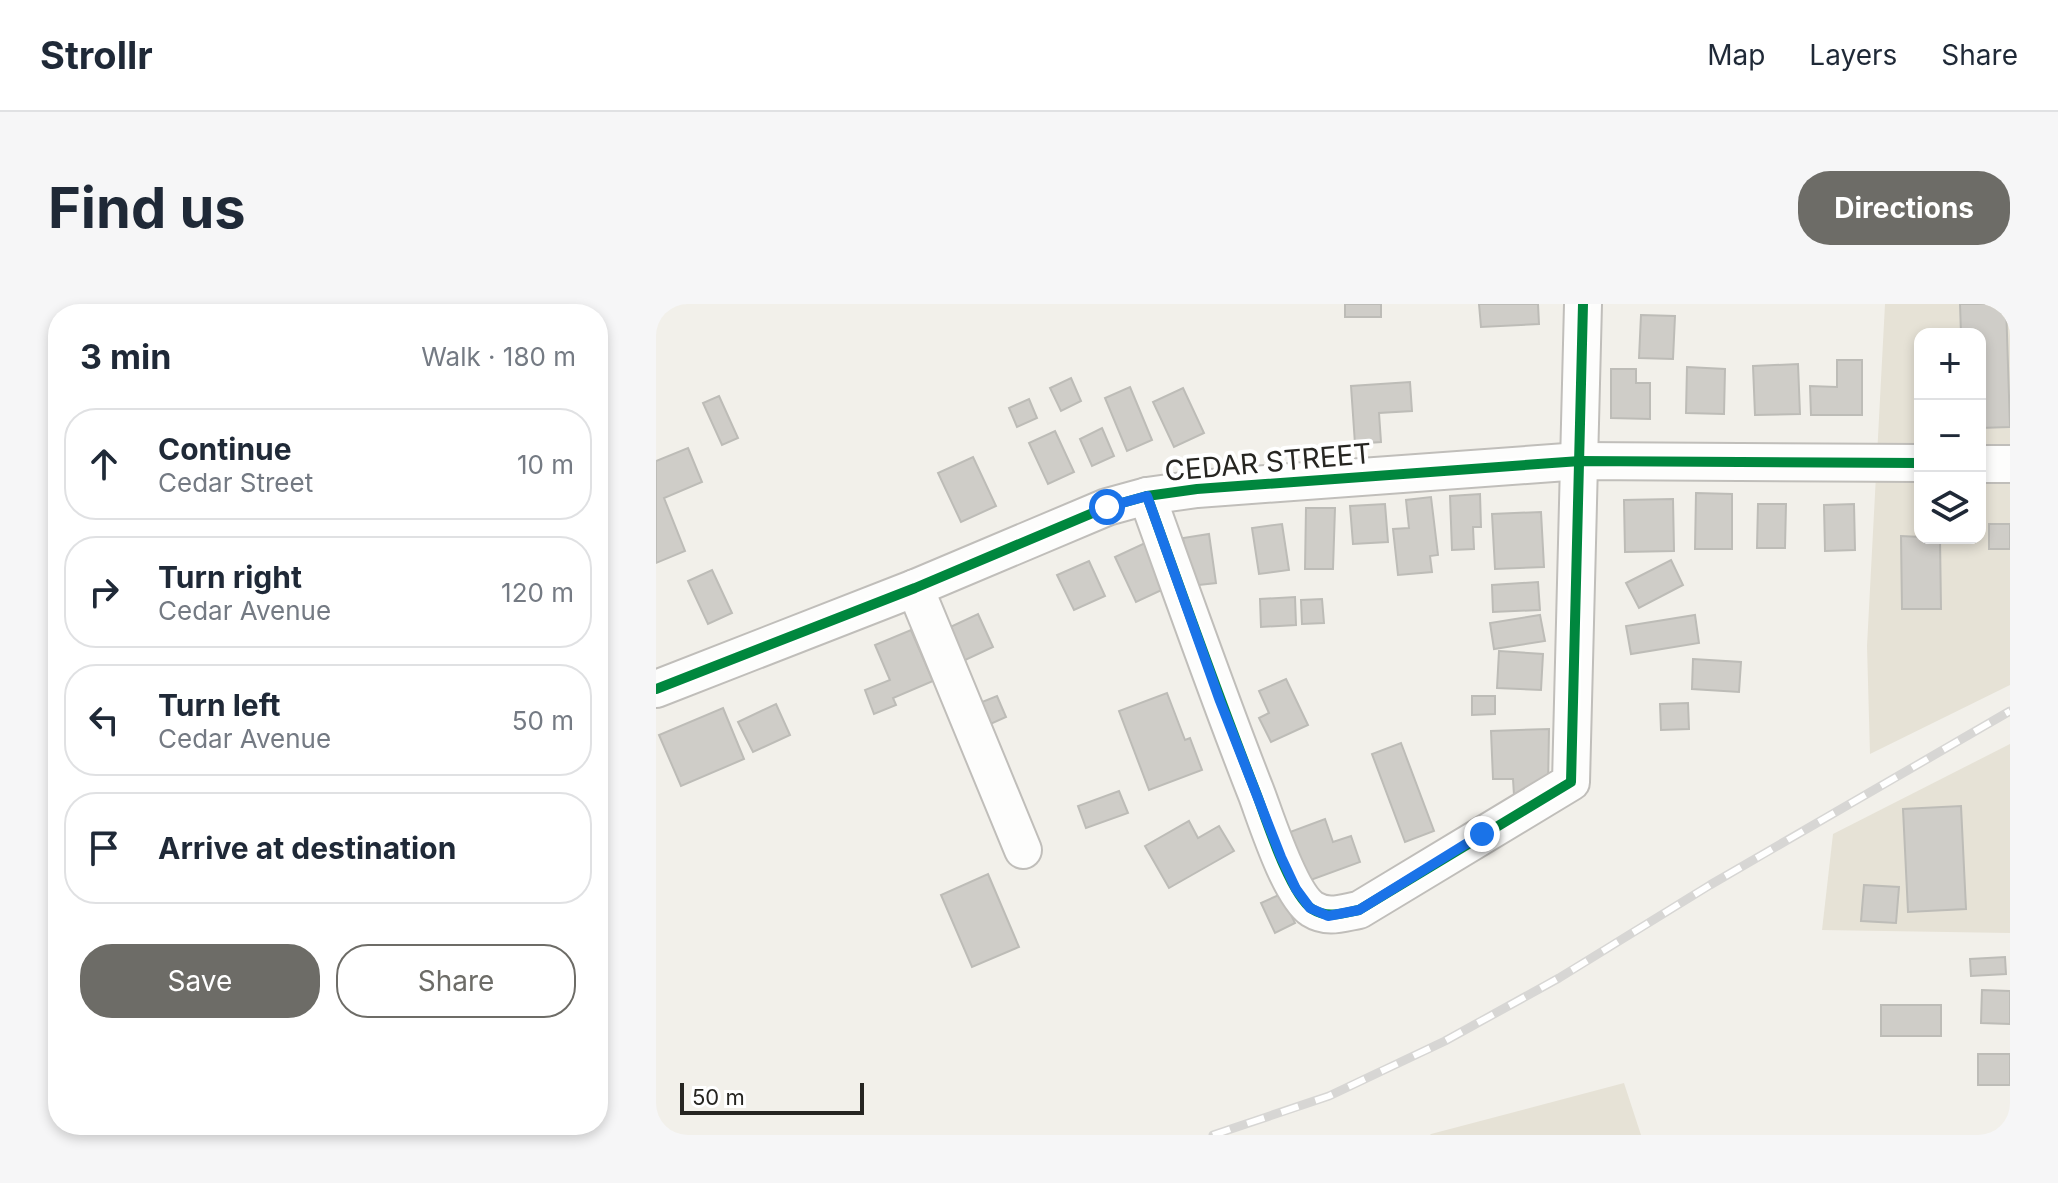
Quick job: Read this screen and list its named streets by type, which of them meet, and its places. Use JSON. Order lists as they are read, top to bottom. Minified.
{"streets":{"street":["CEDAR STREET"]},"scale_bar":"50 m","page":{"header":"Strollr","nav":["Map","Layers","Share"],"buttons":["Directions",["Save","Share"]],"title":"Find us","heading":["3 min","Walk · 180 m"],"map_buttons":["+","−"],"list":[["Continue","Cedar Street","10 m"],["Turn right","Cedar Avenue","120 m"],["Turn left","Cedar Avenue","50 m"],"Arrive at destination"],"scale":"50 m"}}
